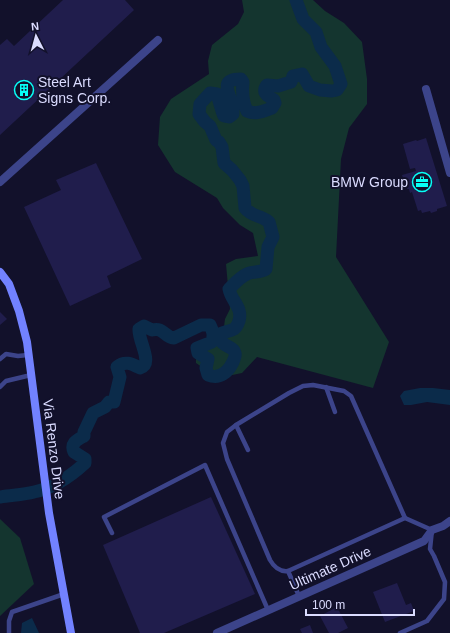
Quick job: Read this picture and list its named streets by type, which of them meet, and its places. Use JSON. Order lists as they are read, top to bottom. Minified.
{"streets":{"street":["Via Renzo Drive","Ultimate Drive"]},"places":{"building":["Steel Art Signs Corp."],"office":["BMW Group"]},"scale_bar":"100 m","north":"top"}
